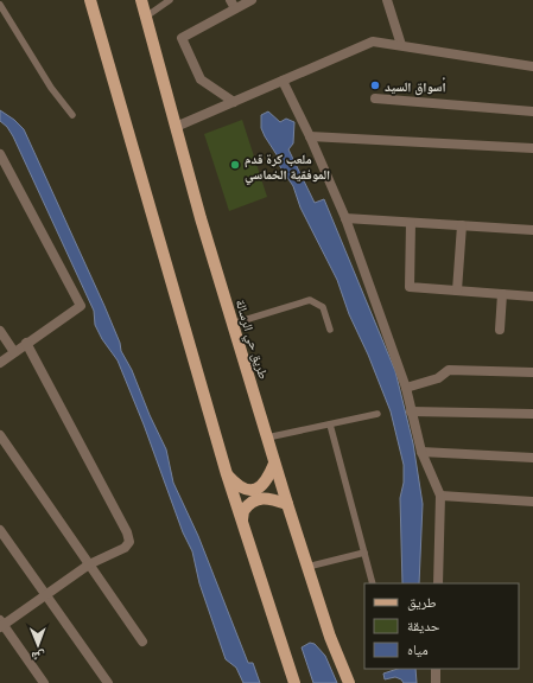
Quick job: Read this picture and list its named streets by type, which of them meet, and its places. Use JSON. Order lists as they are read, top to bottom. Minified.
{"streets":{"main road":["طريق حي الرسالة"]},"places":["أسواق السيد","ملعب كرة قدم الموفقية الخماسي"],"legend":["طريق","حديقة","مياه"],"north":"bottom"}
